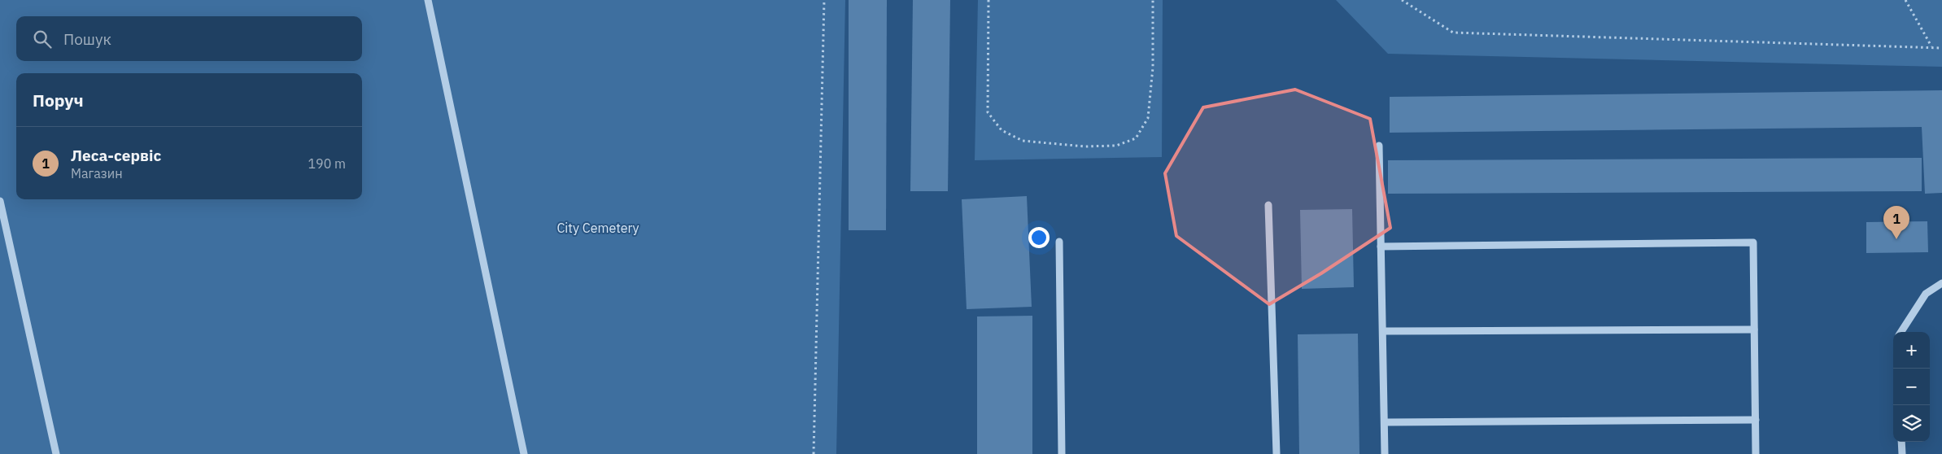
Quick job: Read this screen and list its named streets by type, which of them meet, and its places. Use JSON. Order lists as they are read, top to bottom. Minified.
{"parks":["City Cemetery"],"page":{"search":"Пошук","heading":"Поруч","list":[{"mark":"1","name":"Леса-сервіс","note":"Магазин","value":"190 m"}],"pins":"1","map_buttons":["+","−"]}}
